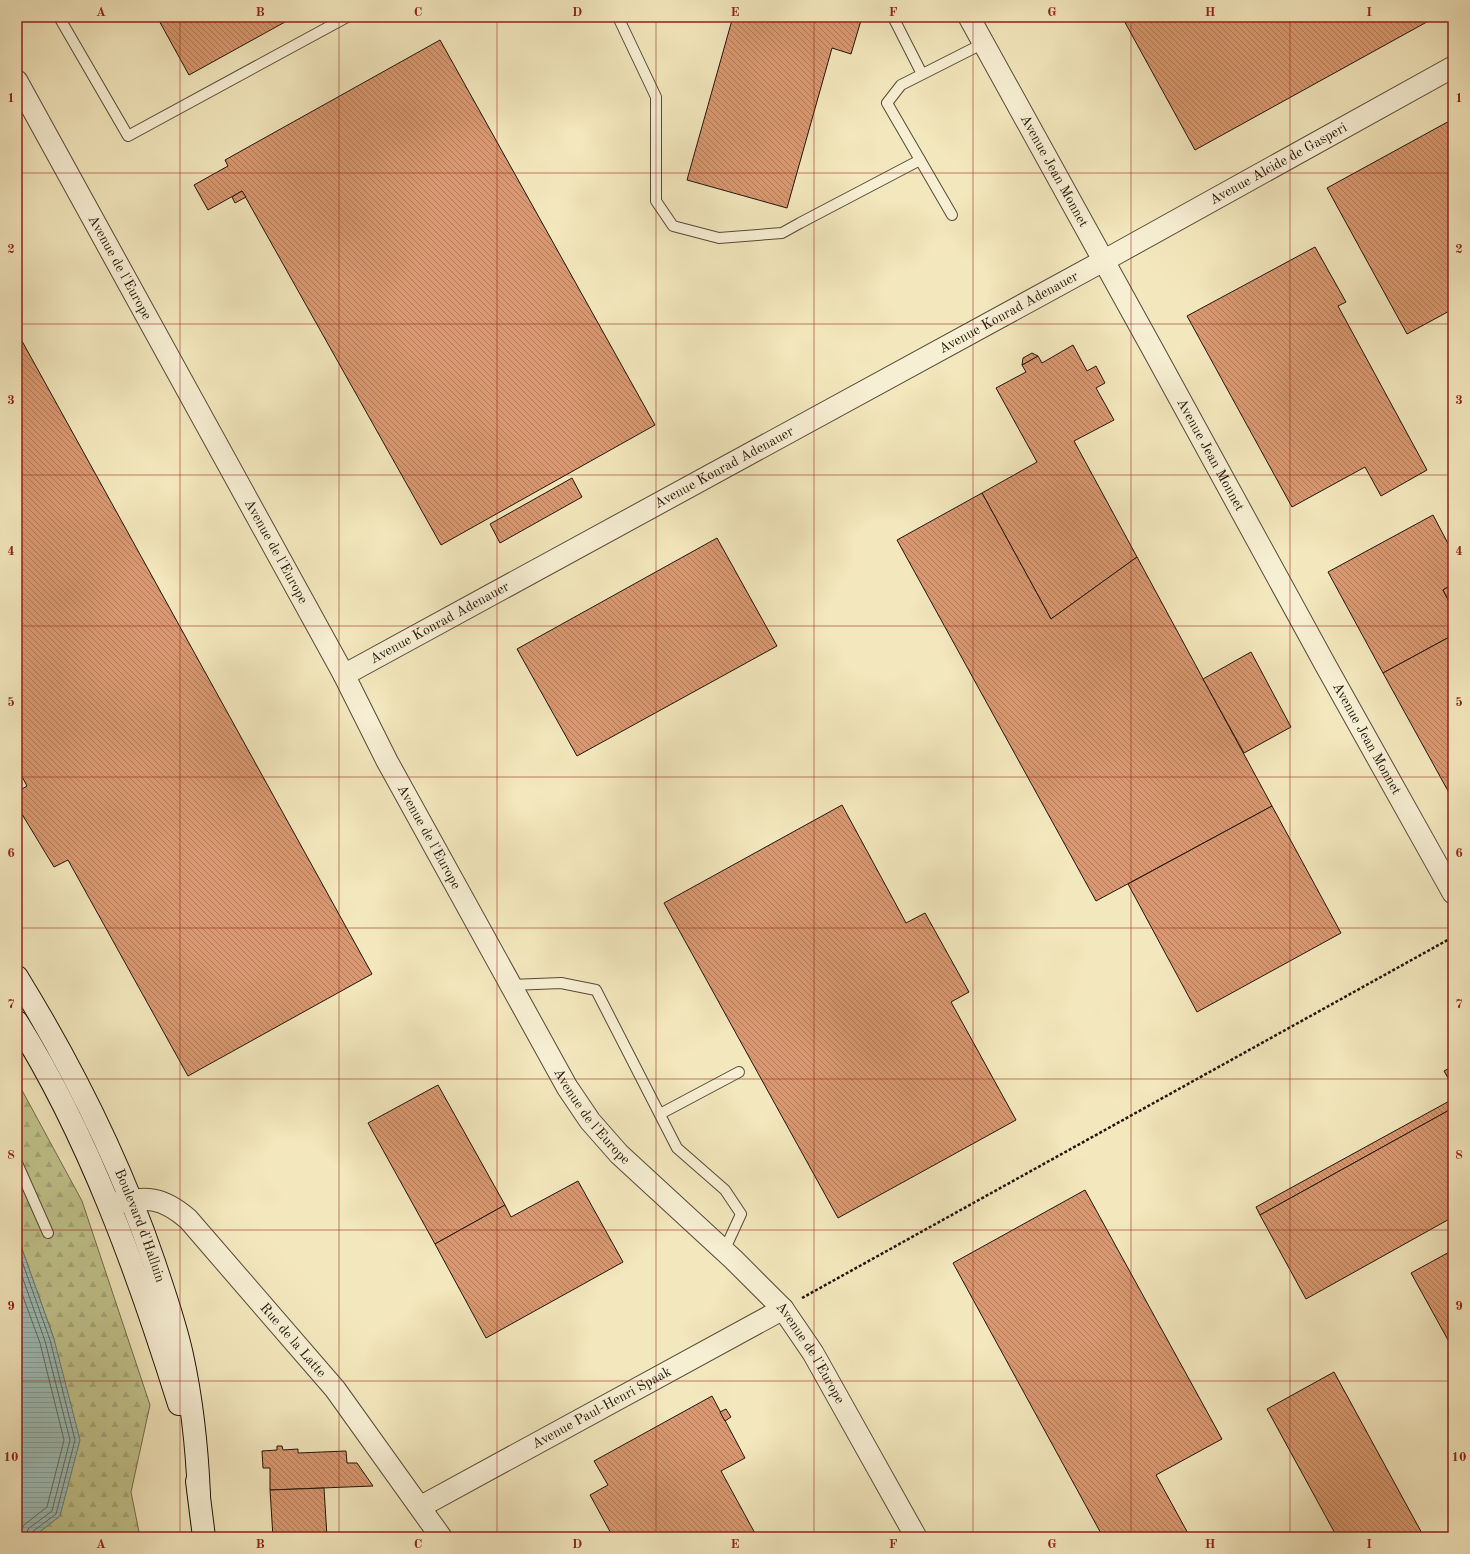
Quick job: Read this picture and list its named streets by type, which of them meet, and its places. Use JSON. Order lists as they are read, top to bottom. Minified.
{"streets":{"main road":["Boulevard d'Halluin"],"street":["Avenue Alcide de Gasperi","Avenue Jean Monnet","Avenue de l'Europe","Avenue Konrad Adenauer","Rue de la Latte","Avenue Paul-Henri Spaak"]},"crossings":[["Avenue Alcide de Gasperi","Avenue Jean Monnet"],["Avenue Alcide de Gasperi","Avenue Konrad Adenauer"],["Avenue Jean Monnet","Avenue Konrad Adenauer"],["Avenue de l'Europe","Avenue Konrad Adenauer"],["Avenue de l'Europe","Avenue Paul-Henri Spaak"],["Boulevard d'Halluin","Rue de la Latte"],["Rue de la Latte","Avenue Paul-Henri Spaak"]],"grid":{"columns":["A","B","C","D","E","F","G","H","I"],"rows":["1","2","3","4","5","6","7","8","9","10"]}}
